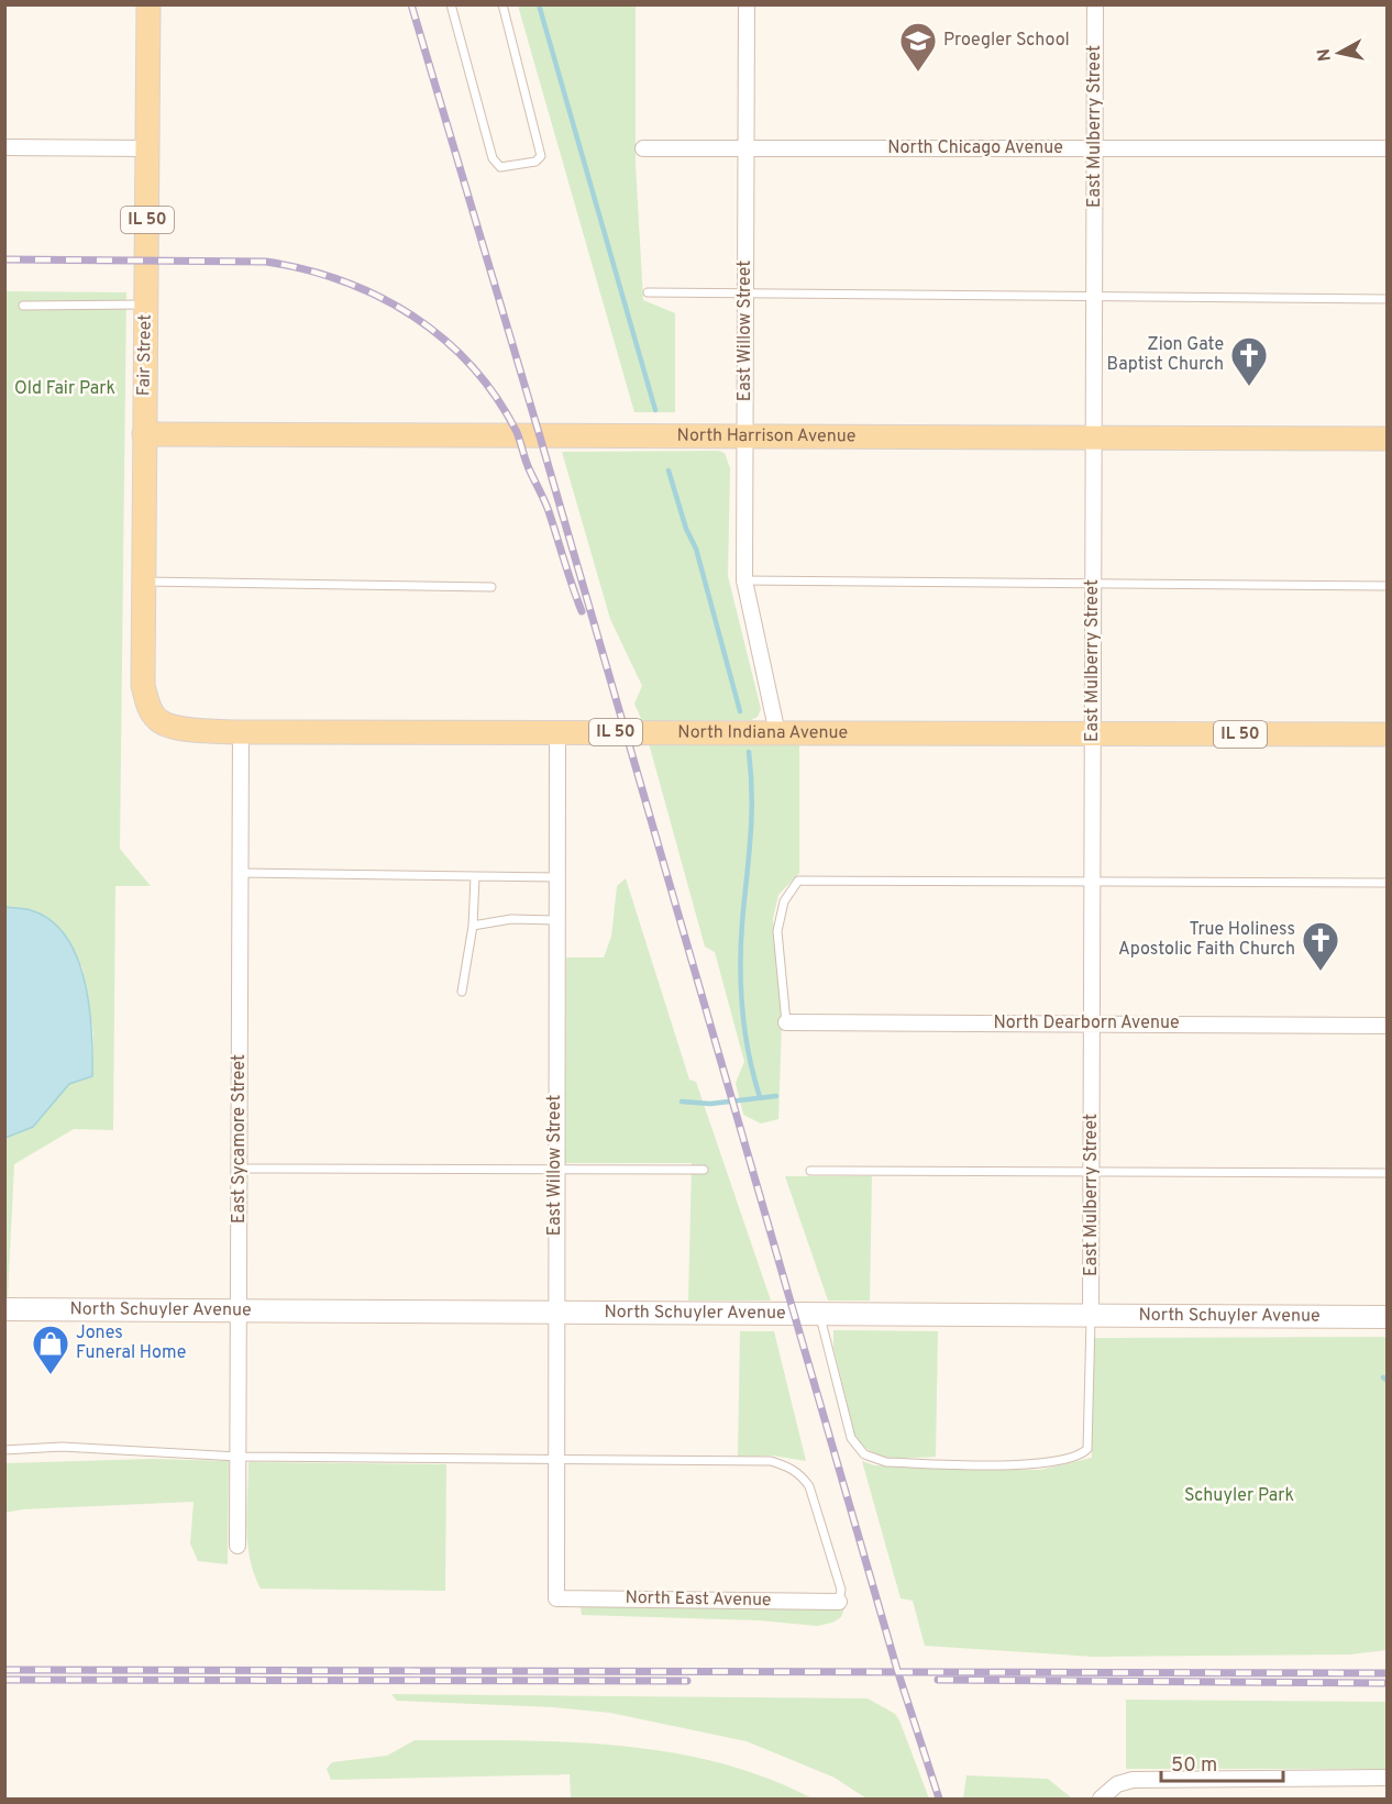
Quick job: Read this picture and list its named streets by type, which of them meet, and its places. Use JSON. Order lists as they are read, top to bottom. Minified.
{"streets":{"main road":["IL 50","Fair Street","North Harrison Avenue","North Indiana Avenue"],"street":["East Mulberry Street","North Chicago Avenue","East Willow Street","North Dearborn Avenue","East Sycamore Street","North Schuyler Avenue","North East Avenue"]},"crossings":[["East Mulberry Street","North Chicago Avenue"],["East Mulberry Street","North Harrison Avenue"],["East Mulberry Street","North Indiana Avenue"],["East Mulberry Street","North Dearborn Avenue"],["East Mulberry Street","North Schuyler Avenue"],["North Chicago Avenue","East Willow Street"],["East Willow Street","North Harrison Avenue"],["East Willow Street","North Indiana Avenue"],["East Willow Street","North Schuyler Avenue"],["East Willow Street","North East Avenue"],["Fair Street","North Harrison Avenue"],["Fair Street","North Indiana Avenue"],["North Indiana Avenue","East Sycamore Street"],["East Sycamore Street","North Schuyler Avenue"]],"parks":["Old Fair Park","Schuyler Park"],"places":{"school or university":["Proegler School"],"church":["Zion Gate Baptist Church","True Holiness Apostolic Faith Church"],"shop":["Jones Funeral Home"]},"scale_bar":"50 m","north":"left"}
